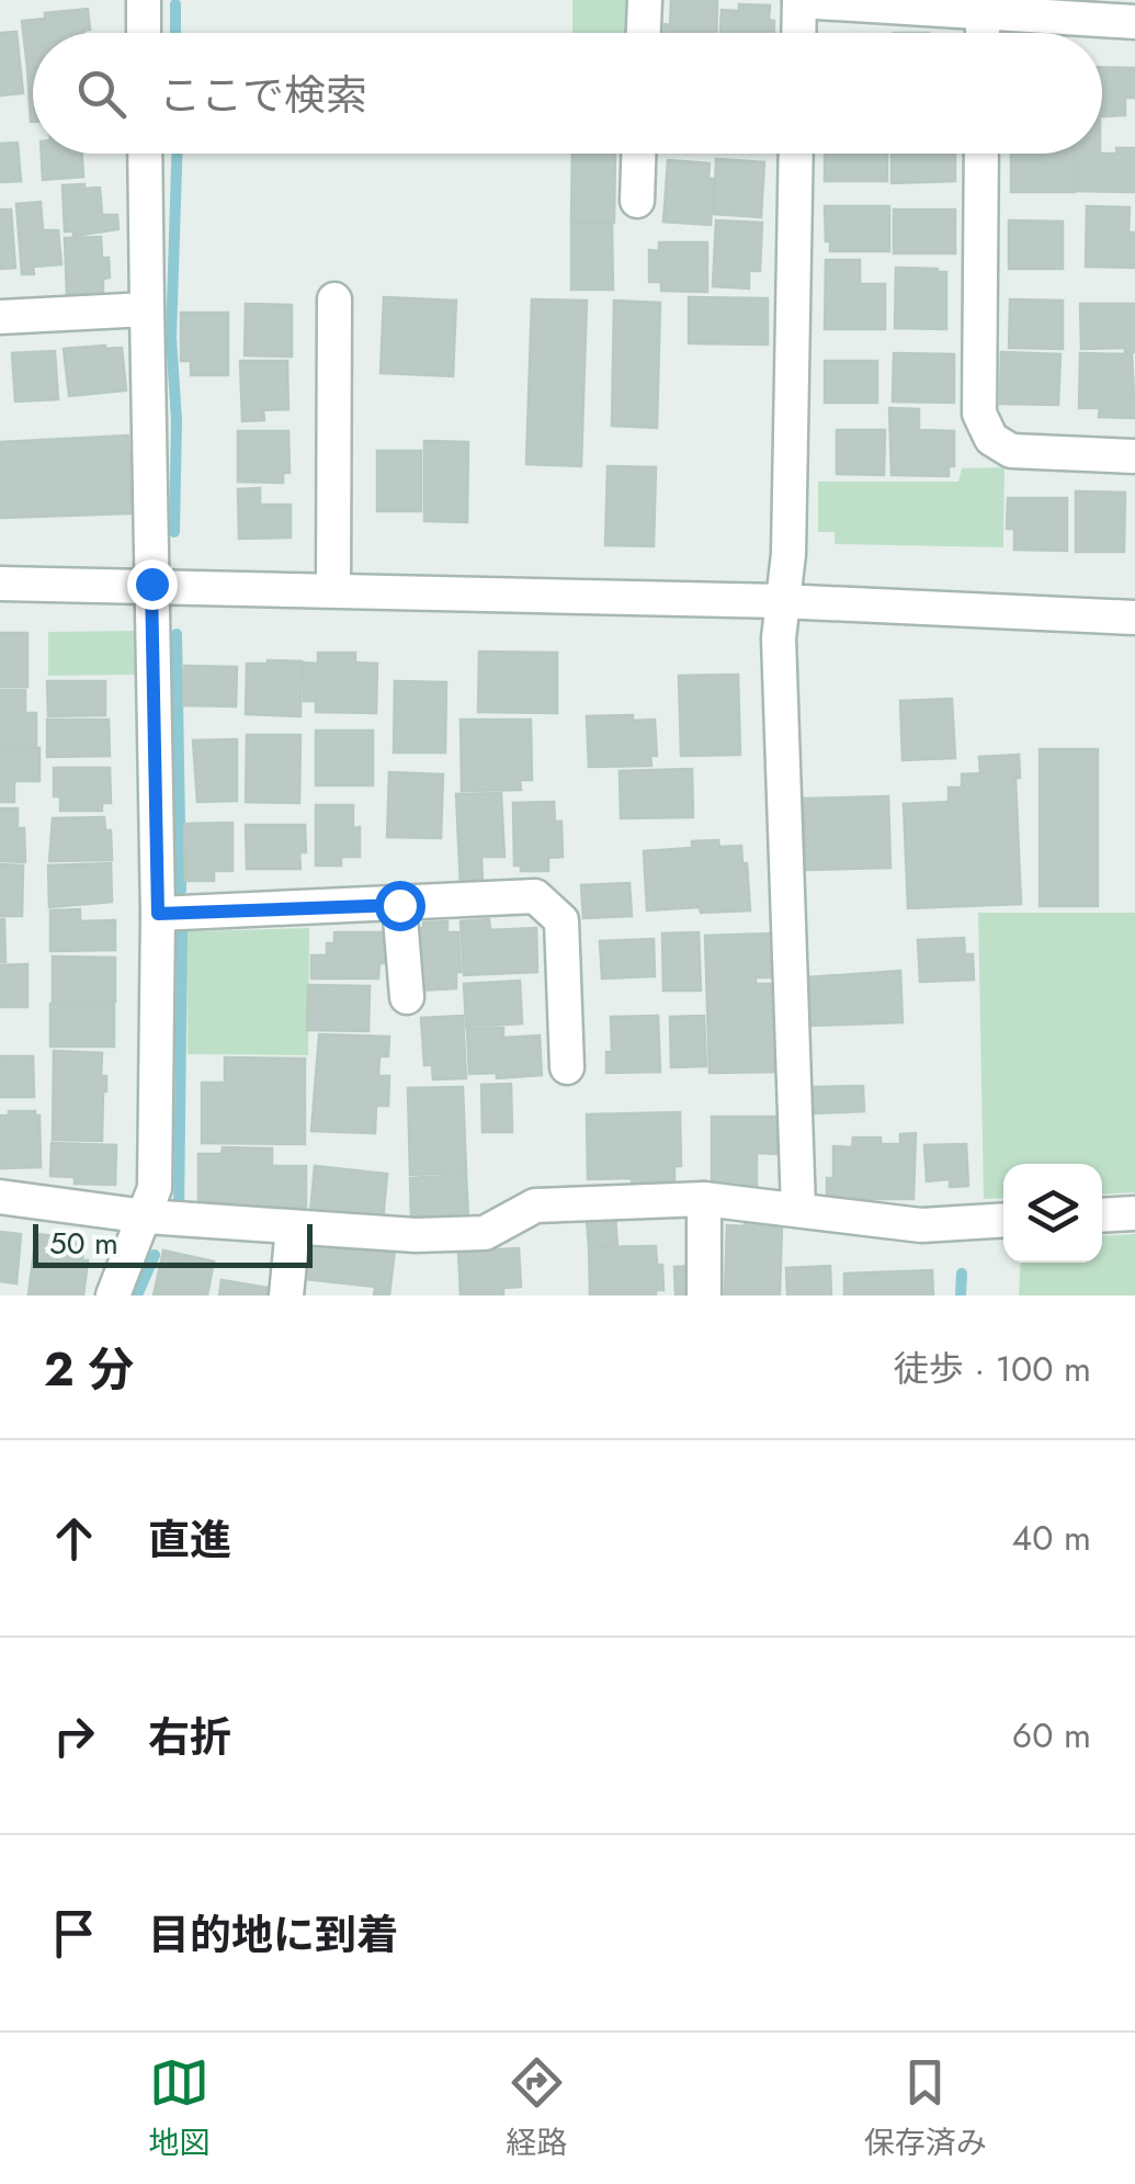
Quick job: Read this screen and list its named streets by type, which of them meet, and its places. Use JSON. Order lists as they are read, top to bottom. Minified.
{"scale_bar":"50 m","page":{"search":"ここで検索","scale":"50 m","heading":["2 分","徒歩 · 100 m"],"list":[["直進","40 m"],["右折","60 m"],"目的地に到着"],"nav":["地図","経路","保存済み"]}}
